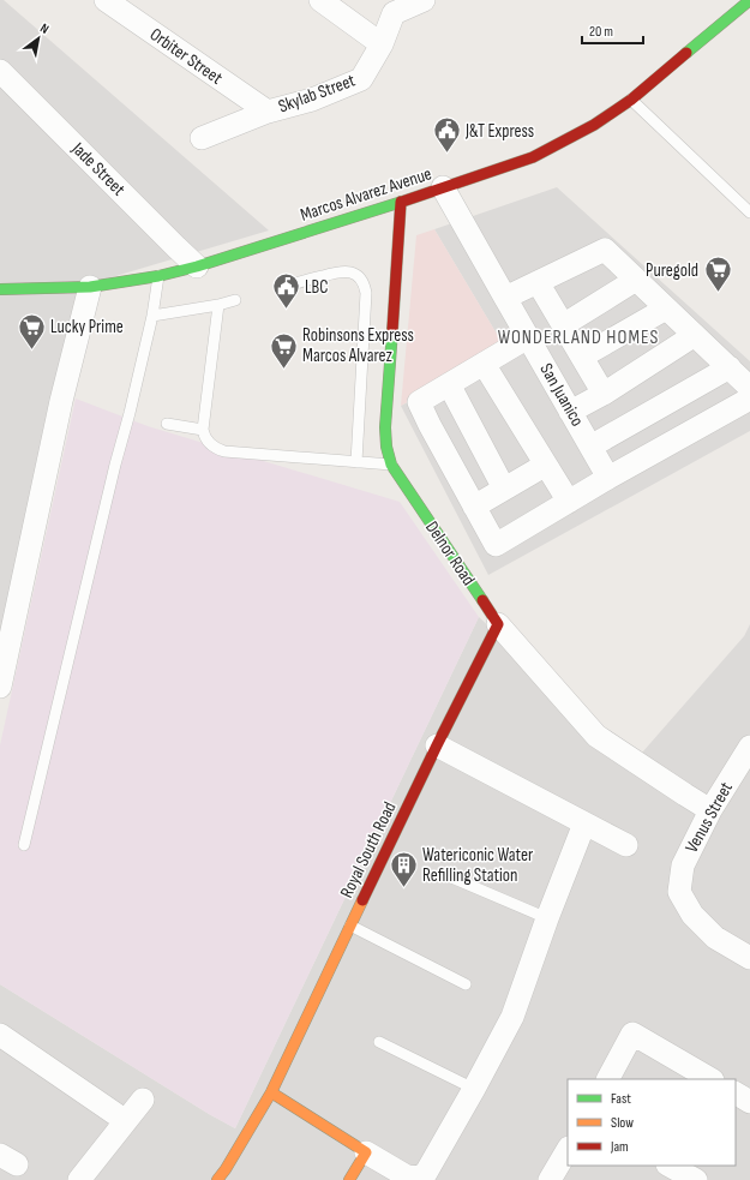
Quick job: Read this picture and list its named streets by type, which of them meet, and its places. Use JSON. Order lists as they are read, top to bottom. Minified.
{"streets":{"street":["Orbiter Street","Skylab Street","Jade Street","Marcos Alvarez Avenue","San Juanico","Delnor Road","Venus Street","Royal South Road"]},"crossings":[["Orbiter Street","Skylab Street"],["Jade Street","Marcos Alvarez Avenue"],["Marcos Alvarez Avenue","San Juanico"],["Marcos Alvarez Avenue","Delnor Road"],["Delnor Road","Venus Street"],["Delnor Road","Royal South Road"]],"districts":["WONDERLAND HOMES"],"places":{"public building":["J&T Express","LBC"],"supermarket":["Puregold","Lucky Prime","Robinsons Express Marcos Alvarez"],"building":["Watericonic Water Refilling Station"]},"legend":["Fast","Slow","Jam"],"scale_bar":"20 m","north":"top right"}
